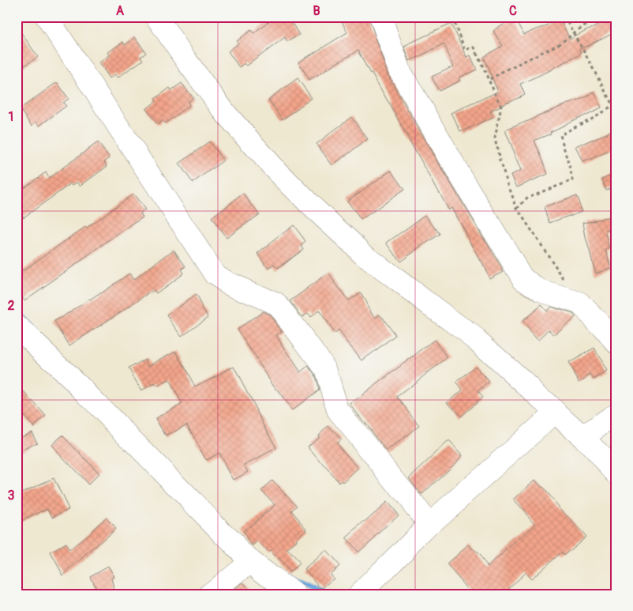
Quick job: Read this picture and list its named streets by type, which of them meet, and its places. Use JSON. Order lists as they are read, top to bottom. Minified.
{"grid":{"columns":["A","B","C"],"rows":["1","2","3"]}}
